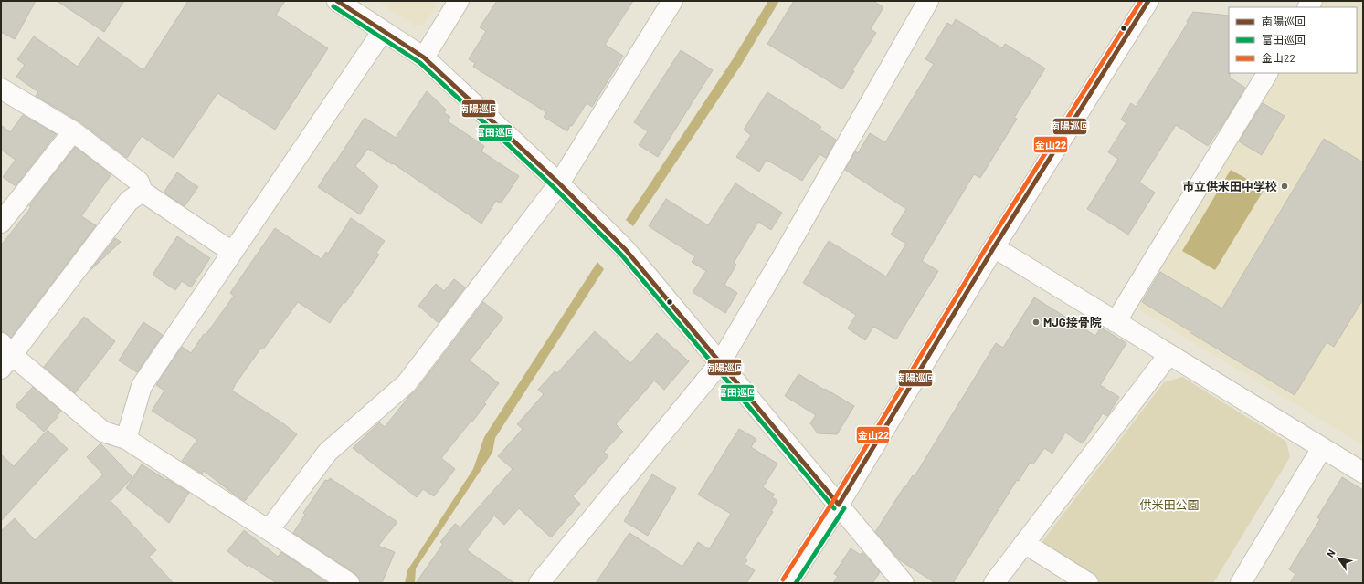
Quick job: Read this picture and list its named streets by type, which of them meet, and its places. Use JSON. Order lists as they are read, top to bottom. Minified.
{"parks":["供米田公園"],"places":["市立供米田中学校","MJG接骨院"],"lines":["transit line 南陽巡回","transit line 金山22","transit line 富田巡回"],"legend":["南陽巡回","富田巡回","金山22"],"north":"top left"}
